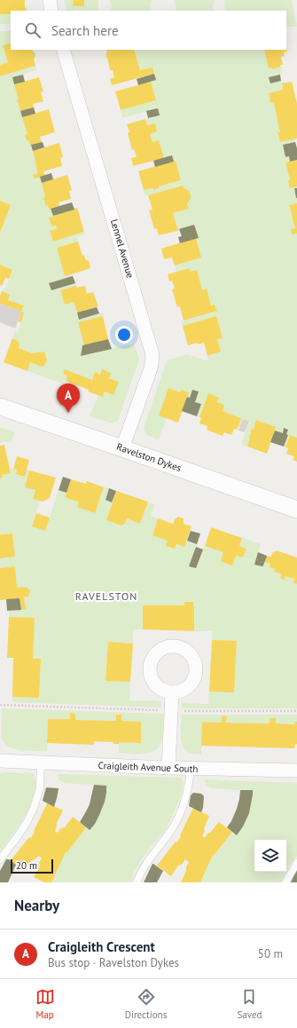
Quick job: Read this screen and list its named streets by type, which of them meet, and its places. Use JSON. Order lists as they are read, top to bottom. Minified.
{"streets":{"street":["Lennel Avenue","Ravelston Dykes","Craigleith Avenue South"]},"crossings":[["Lennel Avenue","Ravelston Dykes"]],"districts":["RAVELSTON"],"scale_bar":"20 m","page":{"search":"Search here","pins":"A","scale":"20 m","heading":"Nearby","list":[{"mark":"A","name":"Craigleith Crescent","note":"Bus stop · Ravelston Dykes","value":"50 m"}],"nav":["Map","Directions","Saved"]}}
